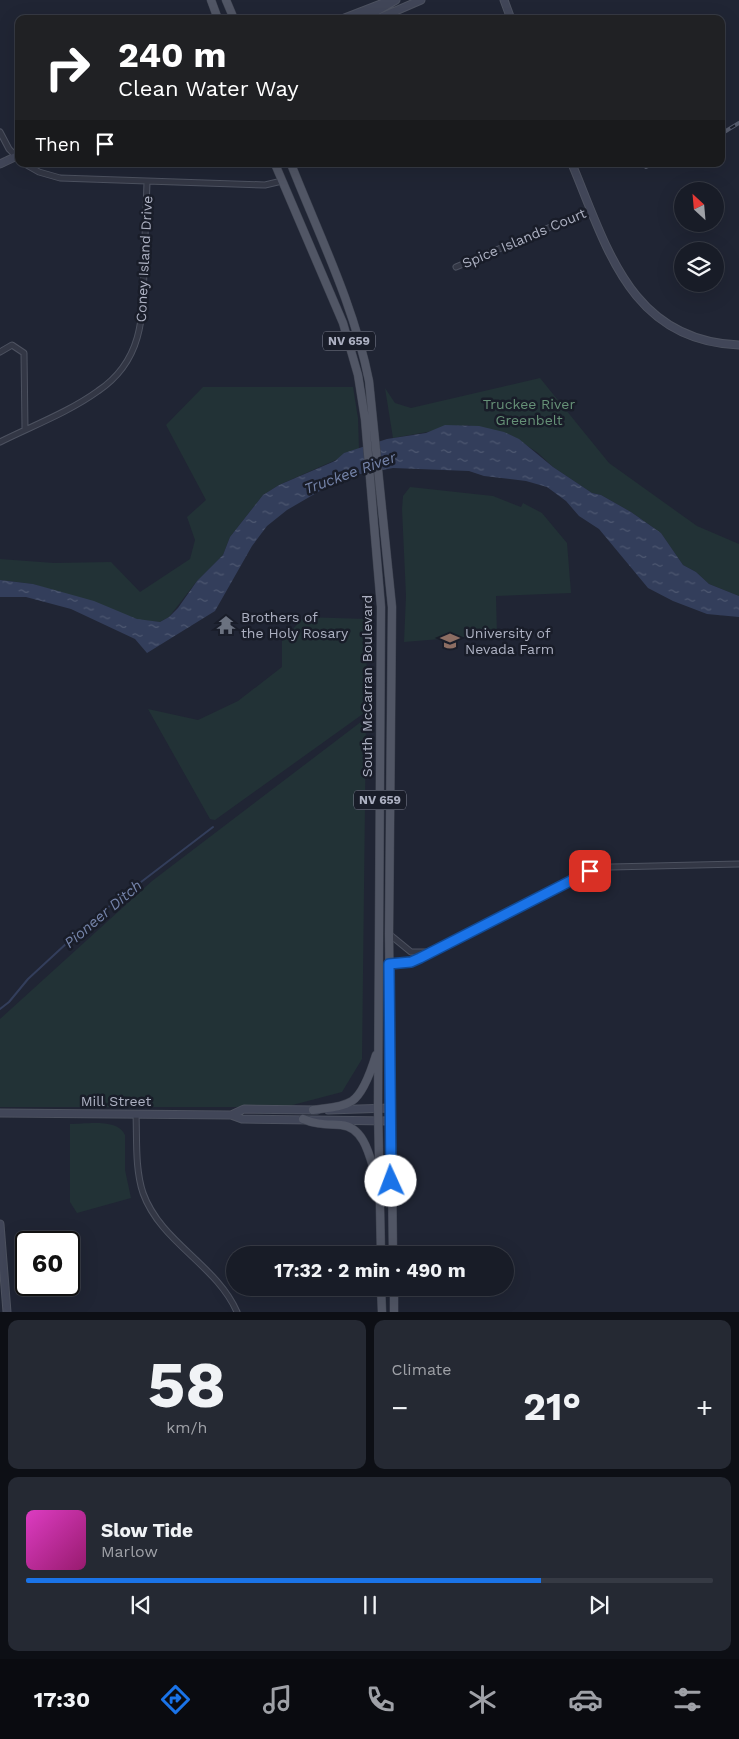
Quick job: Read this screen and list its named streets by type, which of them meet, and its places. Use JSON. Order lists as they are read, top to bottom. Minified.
{"streets":{"main road":["NV 659","South McCarran Boulevard","Mill Street"],"street":["Spice Islands Court","Coney Island Drive"]},"crossings":[["South McCarran Boulevard","Mill Street"]],"water":["Truckee River","Pioneer Ditch"],"parks":["Truckee River Greenbelt"],"places":{"temple":["Brothers of the Holy Rosary"],"school or university":["University of Nevada Farm"]},"north":"top left","page":{"turn":["240 m","Clean Water Way"],"then":"Then","limit":"60","trip":"17:32 · 2 min · 490 m","tile":[["58","km/h"],"Climate"],"heat":["−","21°","+"],"song":["Slow Tide","Marlow"],"tabs":"17:30"}}
